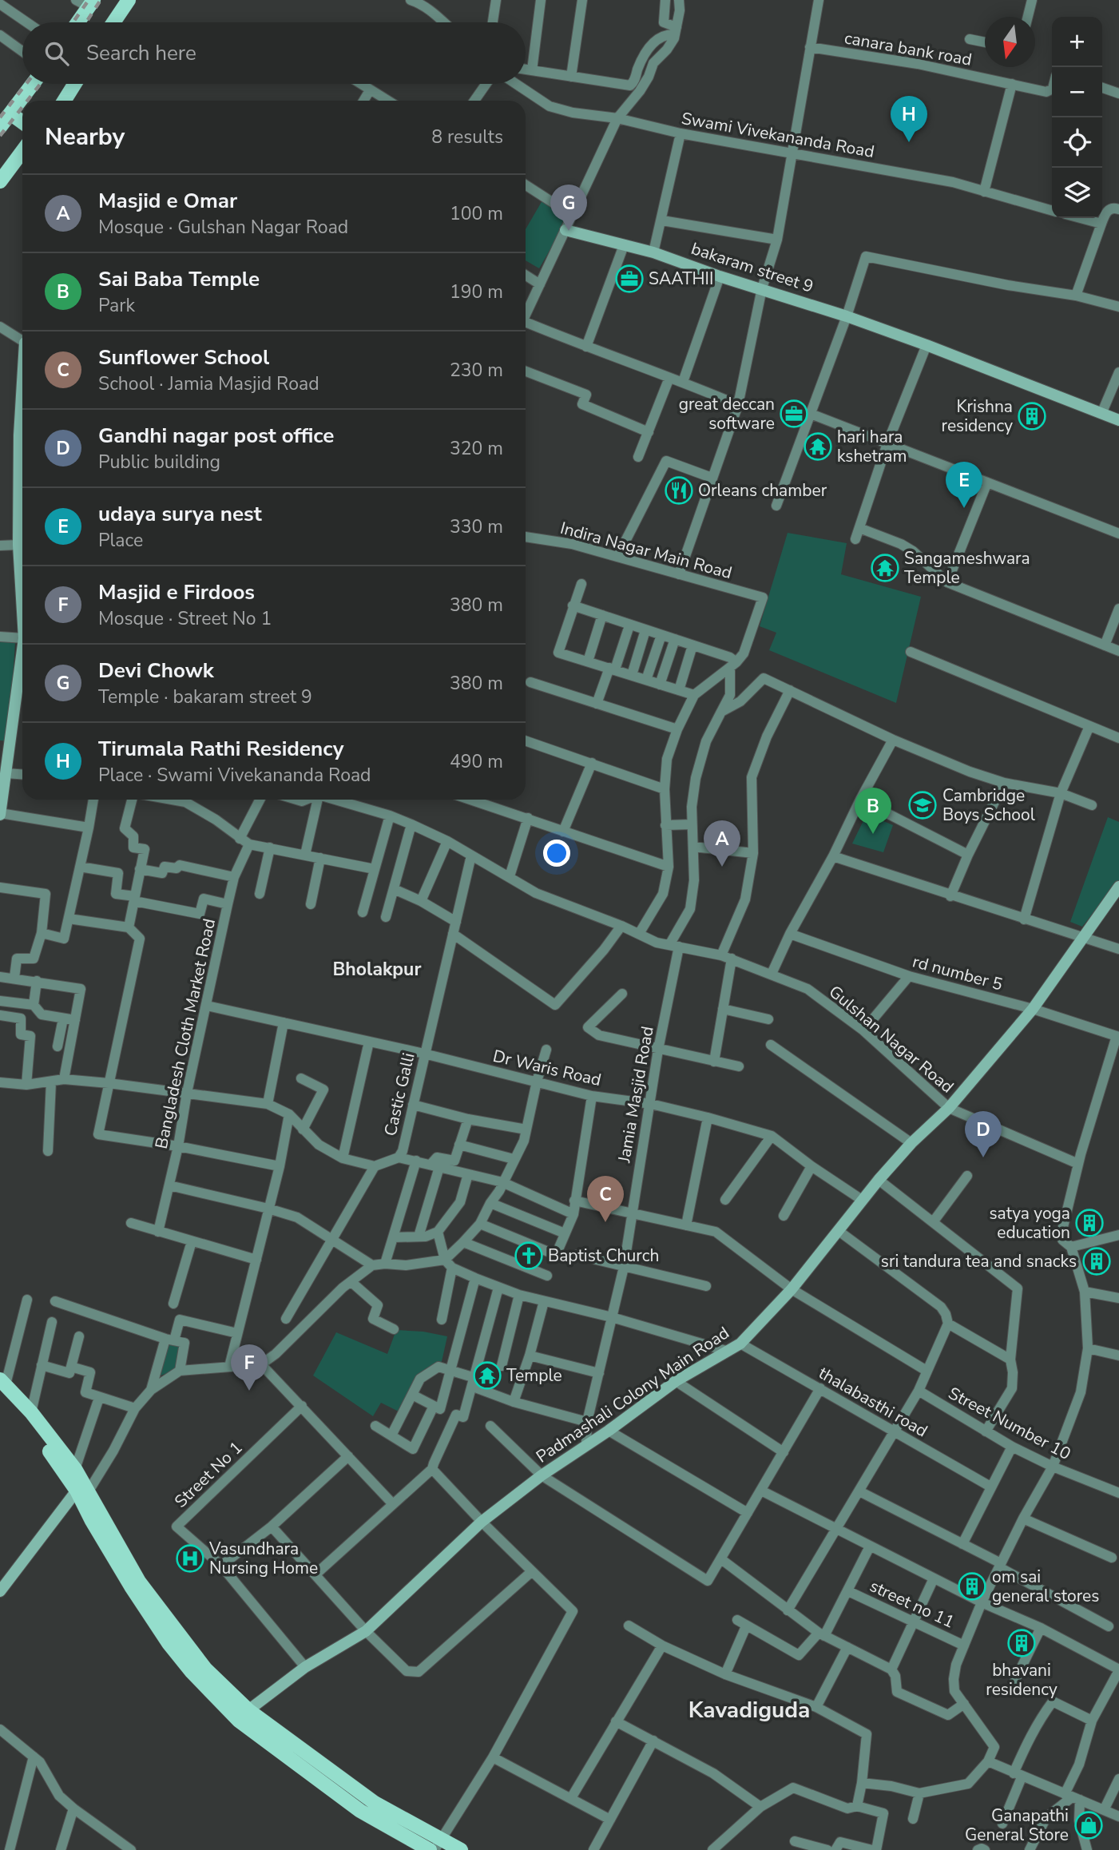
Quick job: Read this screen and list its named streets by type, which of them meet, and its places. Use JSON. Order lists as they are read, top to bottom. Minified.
{"streets":{"street":["canara bank road","Swami Vivekananda Road","bakaram street 9","Indira Nagar Main Road","rd number 5","Bangladesh Cloth Market Road","Gulshan Nagar Road","Dr Waris Road","Castic Galli","Jamia Masjid Road","Padmashali Colony Main Road","thalabasthi road","Street Number 10","Street No 1","street no 11"]},"crossings":[["Indira Nagar Main Road","Jamia Masjid Road"],["rd number 5","Padmashali Colony Main Road"],["Bangladesh Cloth Market Road","Dr Waris Road"],["Gulshan Nagar Road","Castic Galli"],["Gulshan Nagar Road","Jamia Masjid Road"],["Gulshan Nagar Road","Padmashali Colony Main Road"],["Dr Waris Road","Castic Galli"],["Dr Waris Road","Jamia Masjid Road"],["Dr Waris Road","Padmashali Colony Main Road"],["Jamia Masjid Road","Padmashali Colony Main Road"],["Padmashali Colony Main Road","thalabasthi road"],["Padmashali Colony Main Road","Street No 1"]],"districts":["Bholakpur","Kavadiguda"],"places":{"office":["SAATHII","great deccan software"],"building":["Krishna residency","satya yoga education","sri tandura tea and snacks","om sai general stores","bhavani residency"],"temple":["hari hara kshetram","Sangameshwara Temple","Temple"],"restaurant":["Orleans chamber"],"school or university":["Cambridge Boys School"],"church":["Baptist Church"],"hospital":["Vasundhara Nursing Home"],"shop":["Ganapathi General Store"]},"north":"bottom","page":{"map_buttons":["+","−"],"search":"Search here","pins":["H","G","E","B","A","D","C","F"],"heading":["Nearby","8 results"],"list":[{"mark":"A","name":"Masjid e Omar","note":"Mosque · Gulshan Nagar Road","value":"100 m"},{"mark":"B","name":"Sai Baba Temple","note":"Park","value":"190 m"},{"mark":"C","name":"Sunflower School","note":"School · Jamia Masjid Road","value":"230 m"},{"mark":"D","name":"Gandhi nagar post office","note":"Public building","value":"320 m"},{"mark":"E","name":"udaya surya nest","note":"Place","value":"330 m"},{"mark":"F","name":"Masjid e Firdoos","note":"Mosque · Street No 1","value":"380 m"},{"mark":"G","name":"Devi Chowk","note":"Temple · bakaram street 9","value":"380 m"},{"mark":"H","name":"Tirumala Rathi Residency","note":"Place · Swami Vivekananda Road","value":"490 m"}]}}
